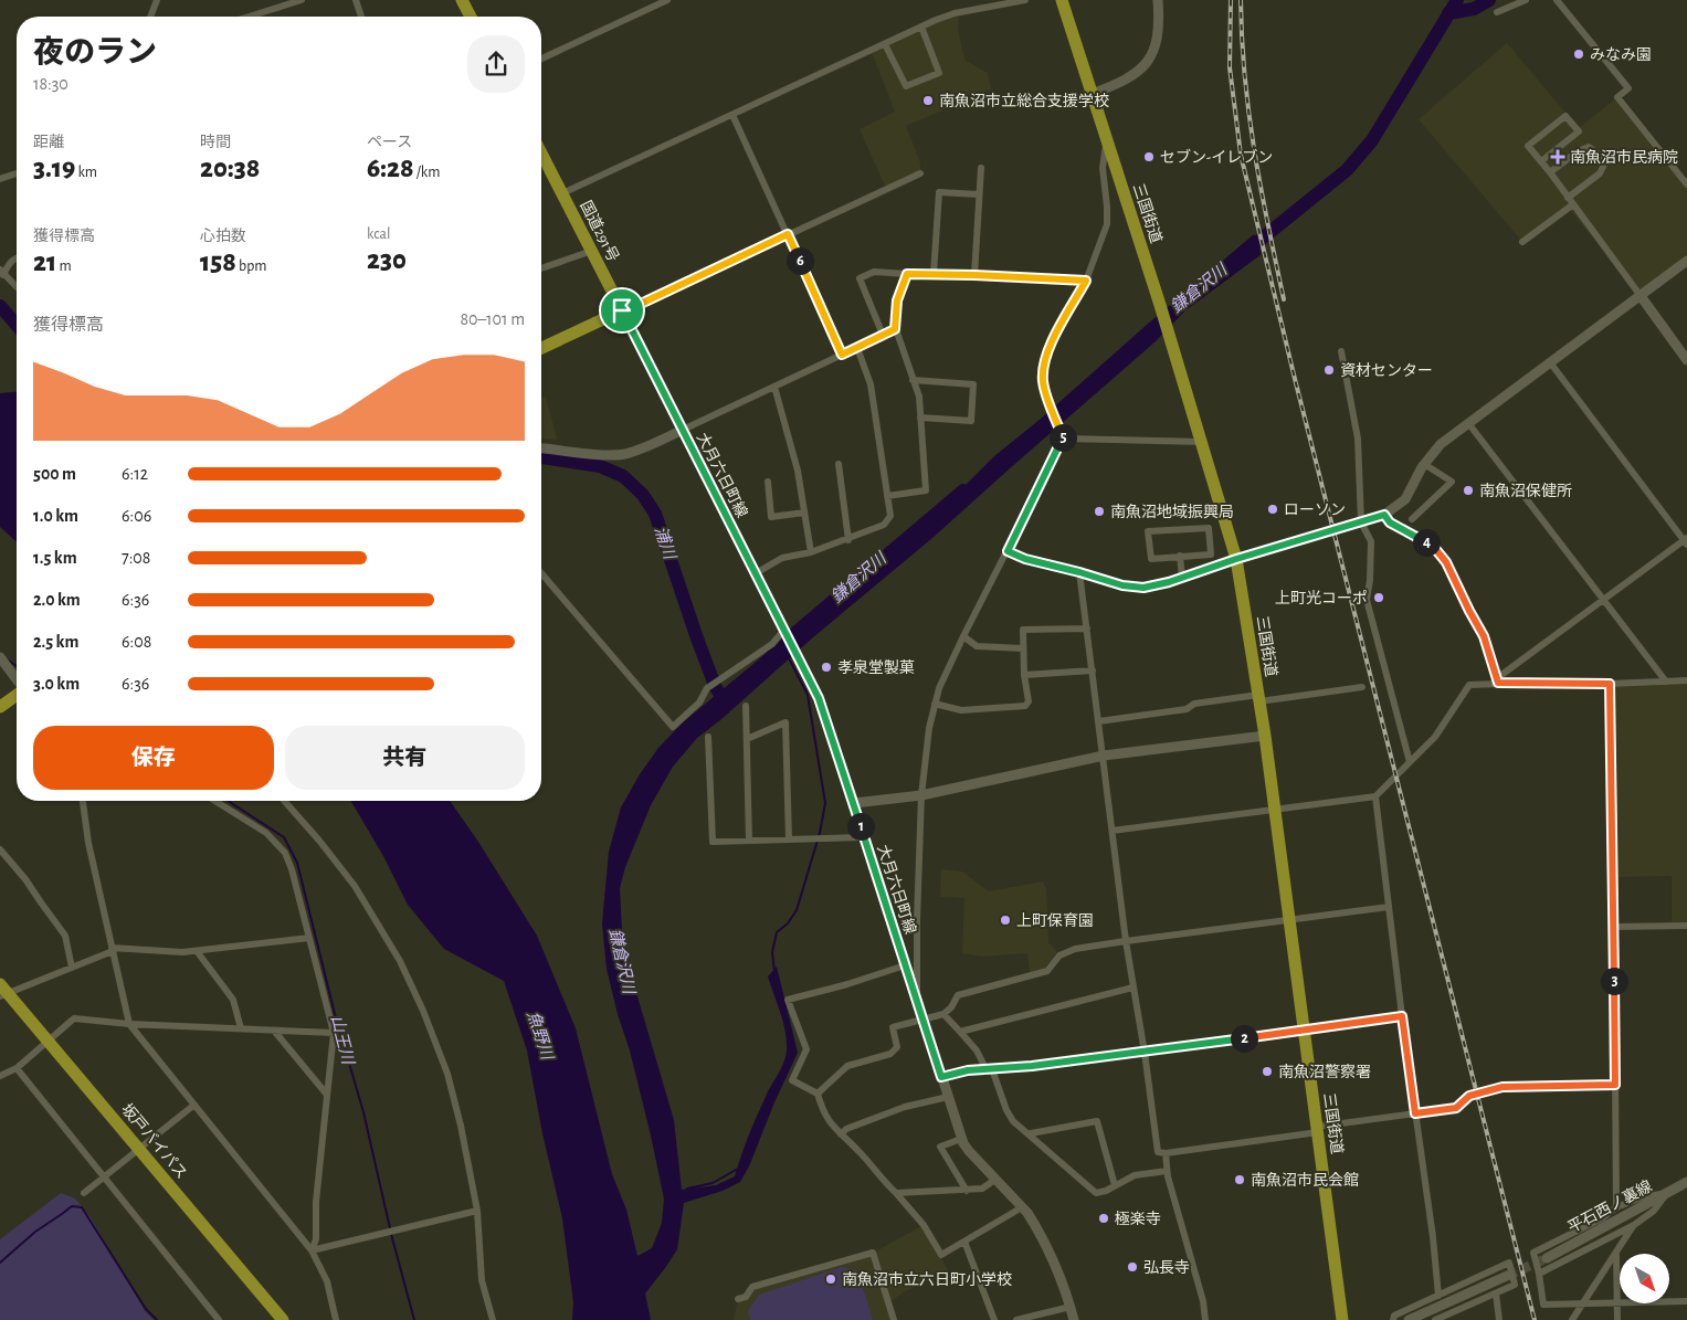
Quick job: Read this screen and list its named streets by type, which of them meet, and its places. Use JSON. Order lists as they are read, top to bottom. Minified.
{"streets":{"highway":["三国街道","国道291号","坂戸バイパス"],"main road":["大月六日町線","平石西ノ裏線"]},"crossings":[["国道291号","大月六日町線"]],"water":["鎌倉沢川","浦川","魚野川","山王川"],"places":{"other":["みなみ園","南魚沼市立総合支援学校","セブン-イレブン","資材センター","南魚沼保健所","ローソン","南魚沼地域振興局","上町光コーポ","孝泉堂製菓","上町保育園","南魚沼警察署","南魚沼市民会館","極楽寺","弘長寺","南魚沼市立六日町小学校"],"health":["南魚沼市民病院"]},"north":"bottom right","page":{"heading":["夜のラン","18:30"],"stats":[["距離","3.19 km"],["時間","20:38"],["ペース","6:28 /km"],["獲得標高","21 m"],["心拍数","158 bpm"],["kcal","230"]],"pins":["6","5","4","1","3","2"],"chart":["獲得標高","80–101 m"],"list":[{"name":"500 m","note":"6:12"},{"name":"1.0 km","note":"6:06"},{"name":"1.5 km","note":"7:08"},{"name":"2.0 km","note":"6:36"},{"name":"2.5 km","note":"6:08"},{"name":"3.0 km","note":"6:36"}],"buttons":["保存","共有"]}}
